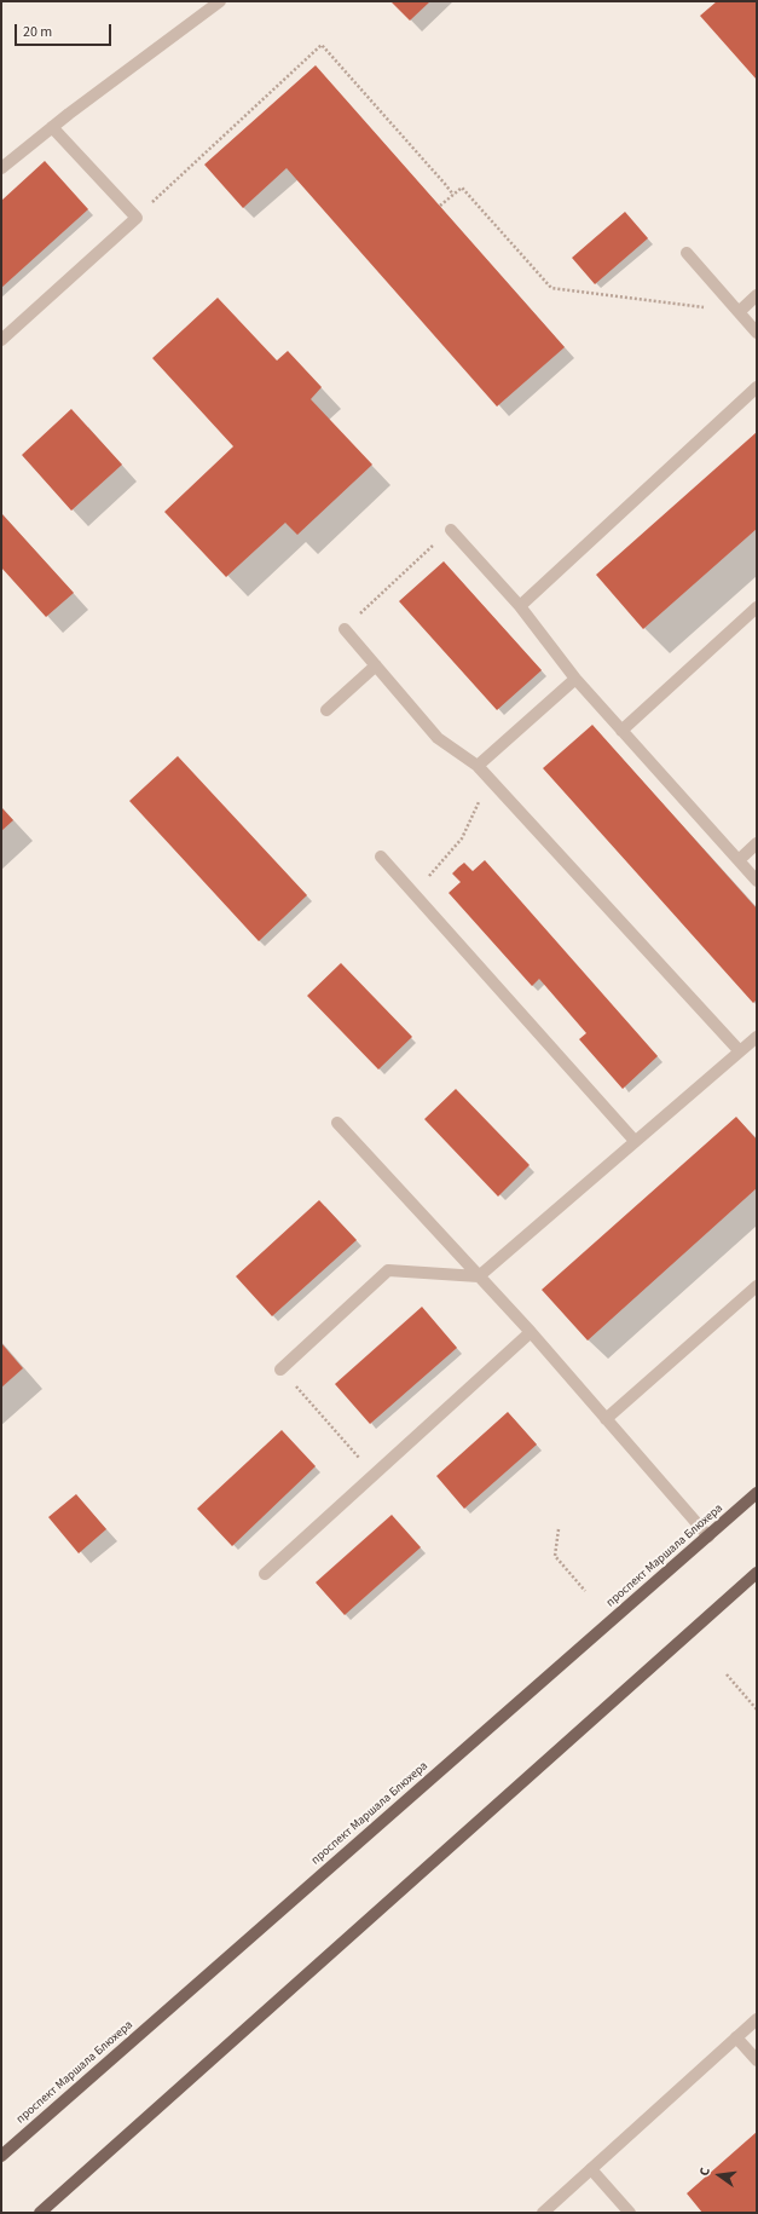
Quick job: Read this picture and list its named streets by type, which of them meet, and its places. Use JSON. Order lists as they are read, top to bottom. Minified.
{"streets":{"main road":["проспект Маршала Блюхера"]},"scale_bar":"20 m","north":"left"}
